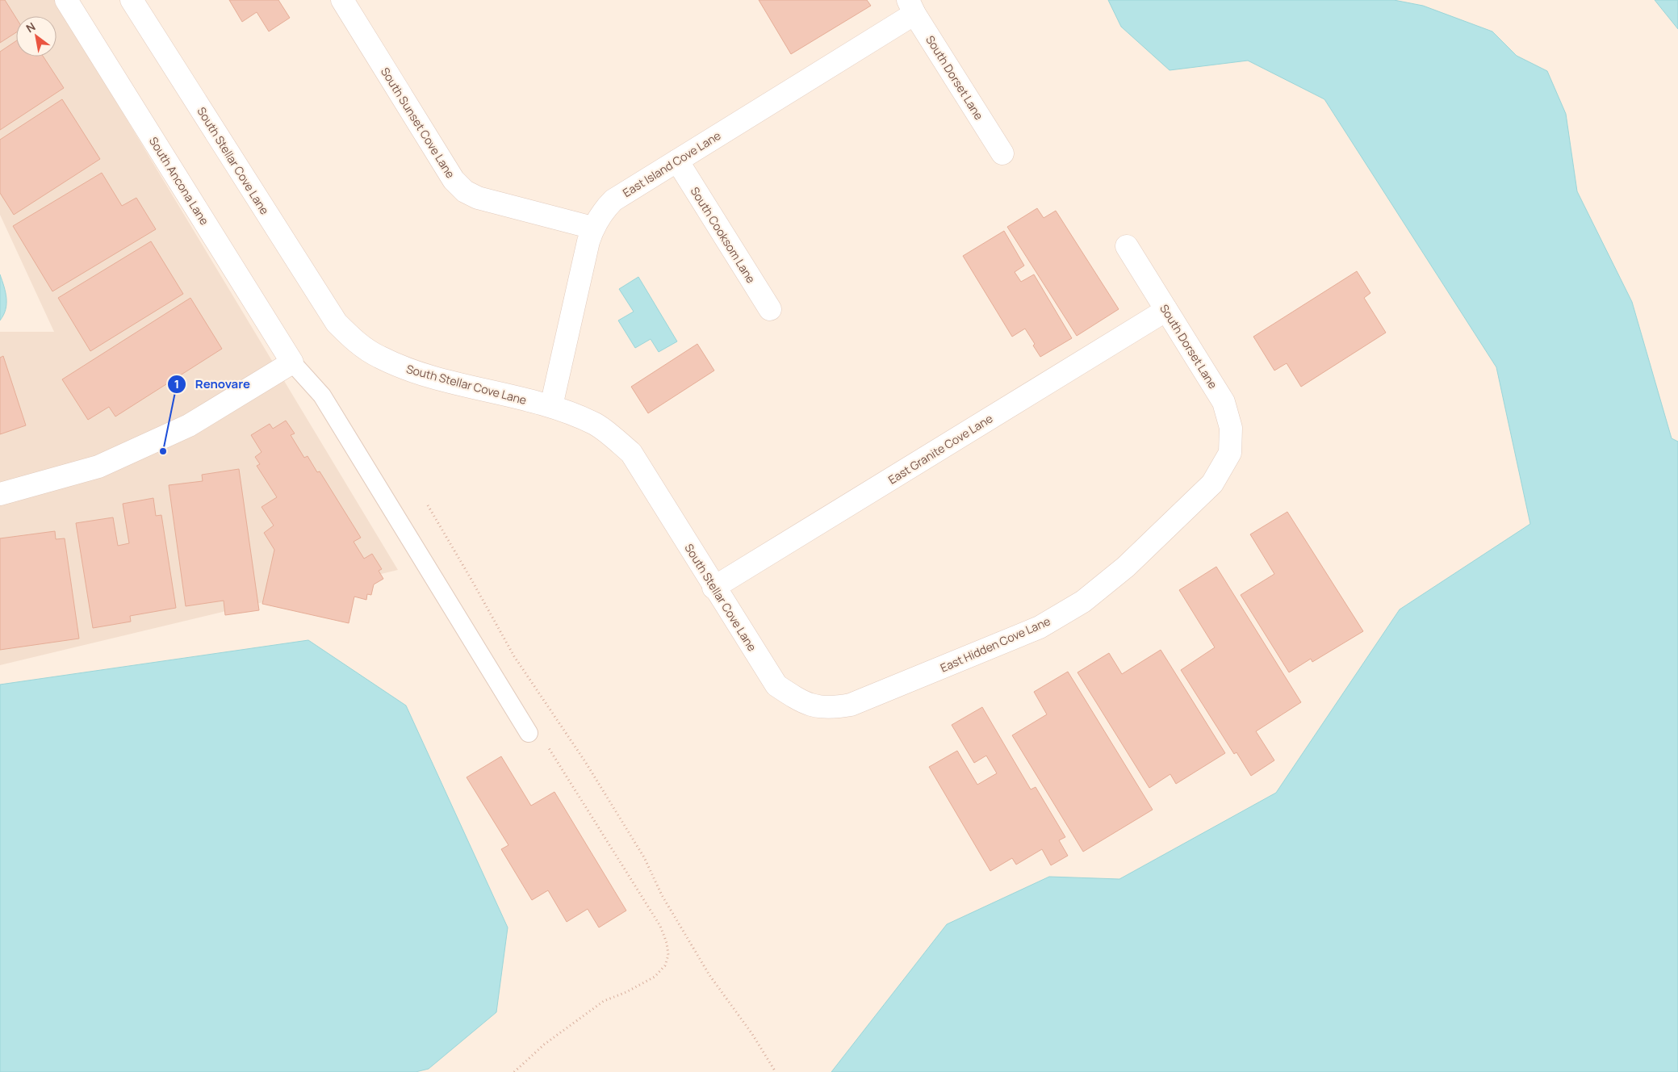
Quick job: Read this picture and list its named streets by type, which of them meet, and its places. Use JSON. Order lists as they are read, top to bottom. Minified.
{"streets":{"street":["South Dorset Lane","South Sunset Cove Lane","South Stellar Cove Lane","East Island Cove Lane","South Ancona Lane","South Cooksom Lane","East Granite Cove Lane","East Hidden Cove Lane"]},"crossings":[["South Dorset Lane","East Island Cove Lane"],["South Dorset Lane","East Granite Cove Lane"],["South Dorset Lane","East Hidden Cove Lane"],["South Sunset Cove Lane","East Island Cove Lane"],["South Stellar Cove Lane","East Island Cove Lane"],["South Stellar Cove Lane","East Granite Cove Lane"],["South Stellar Cove Lane","East Hidden Cove Lane"],["East Island Cove Lane","South Cooksom Lane"]],"places":["Renovare"],"north":"top left"}
